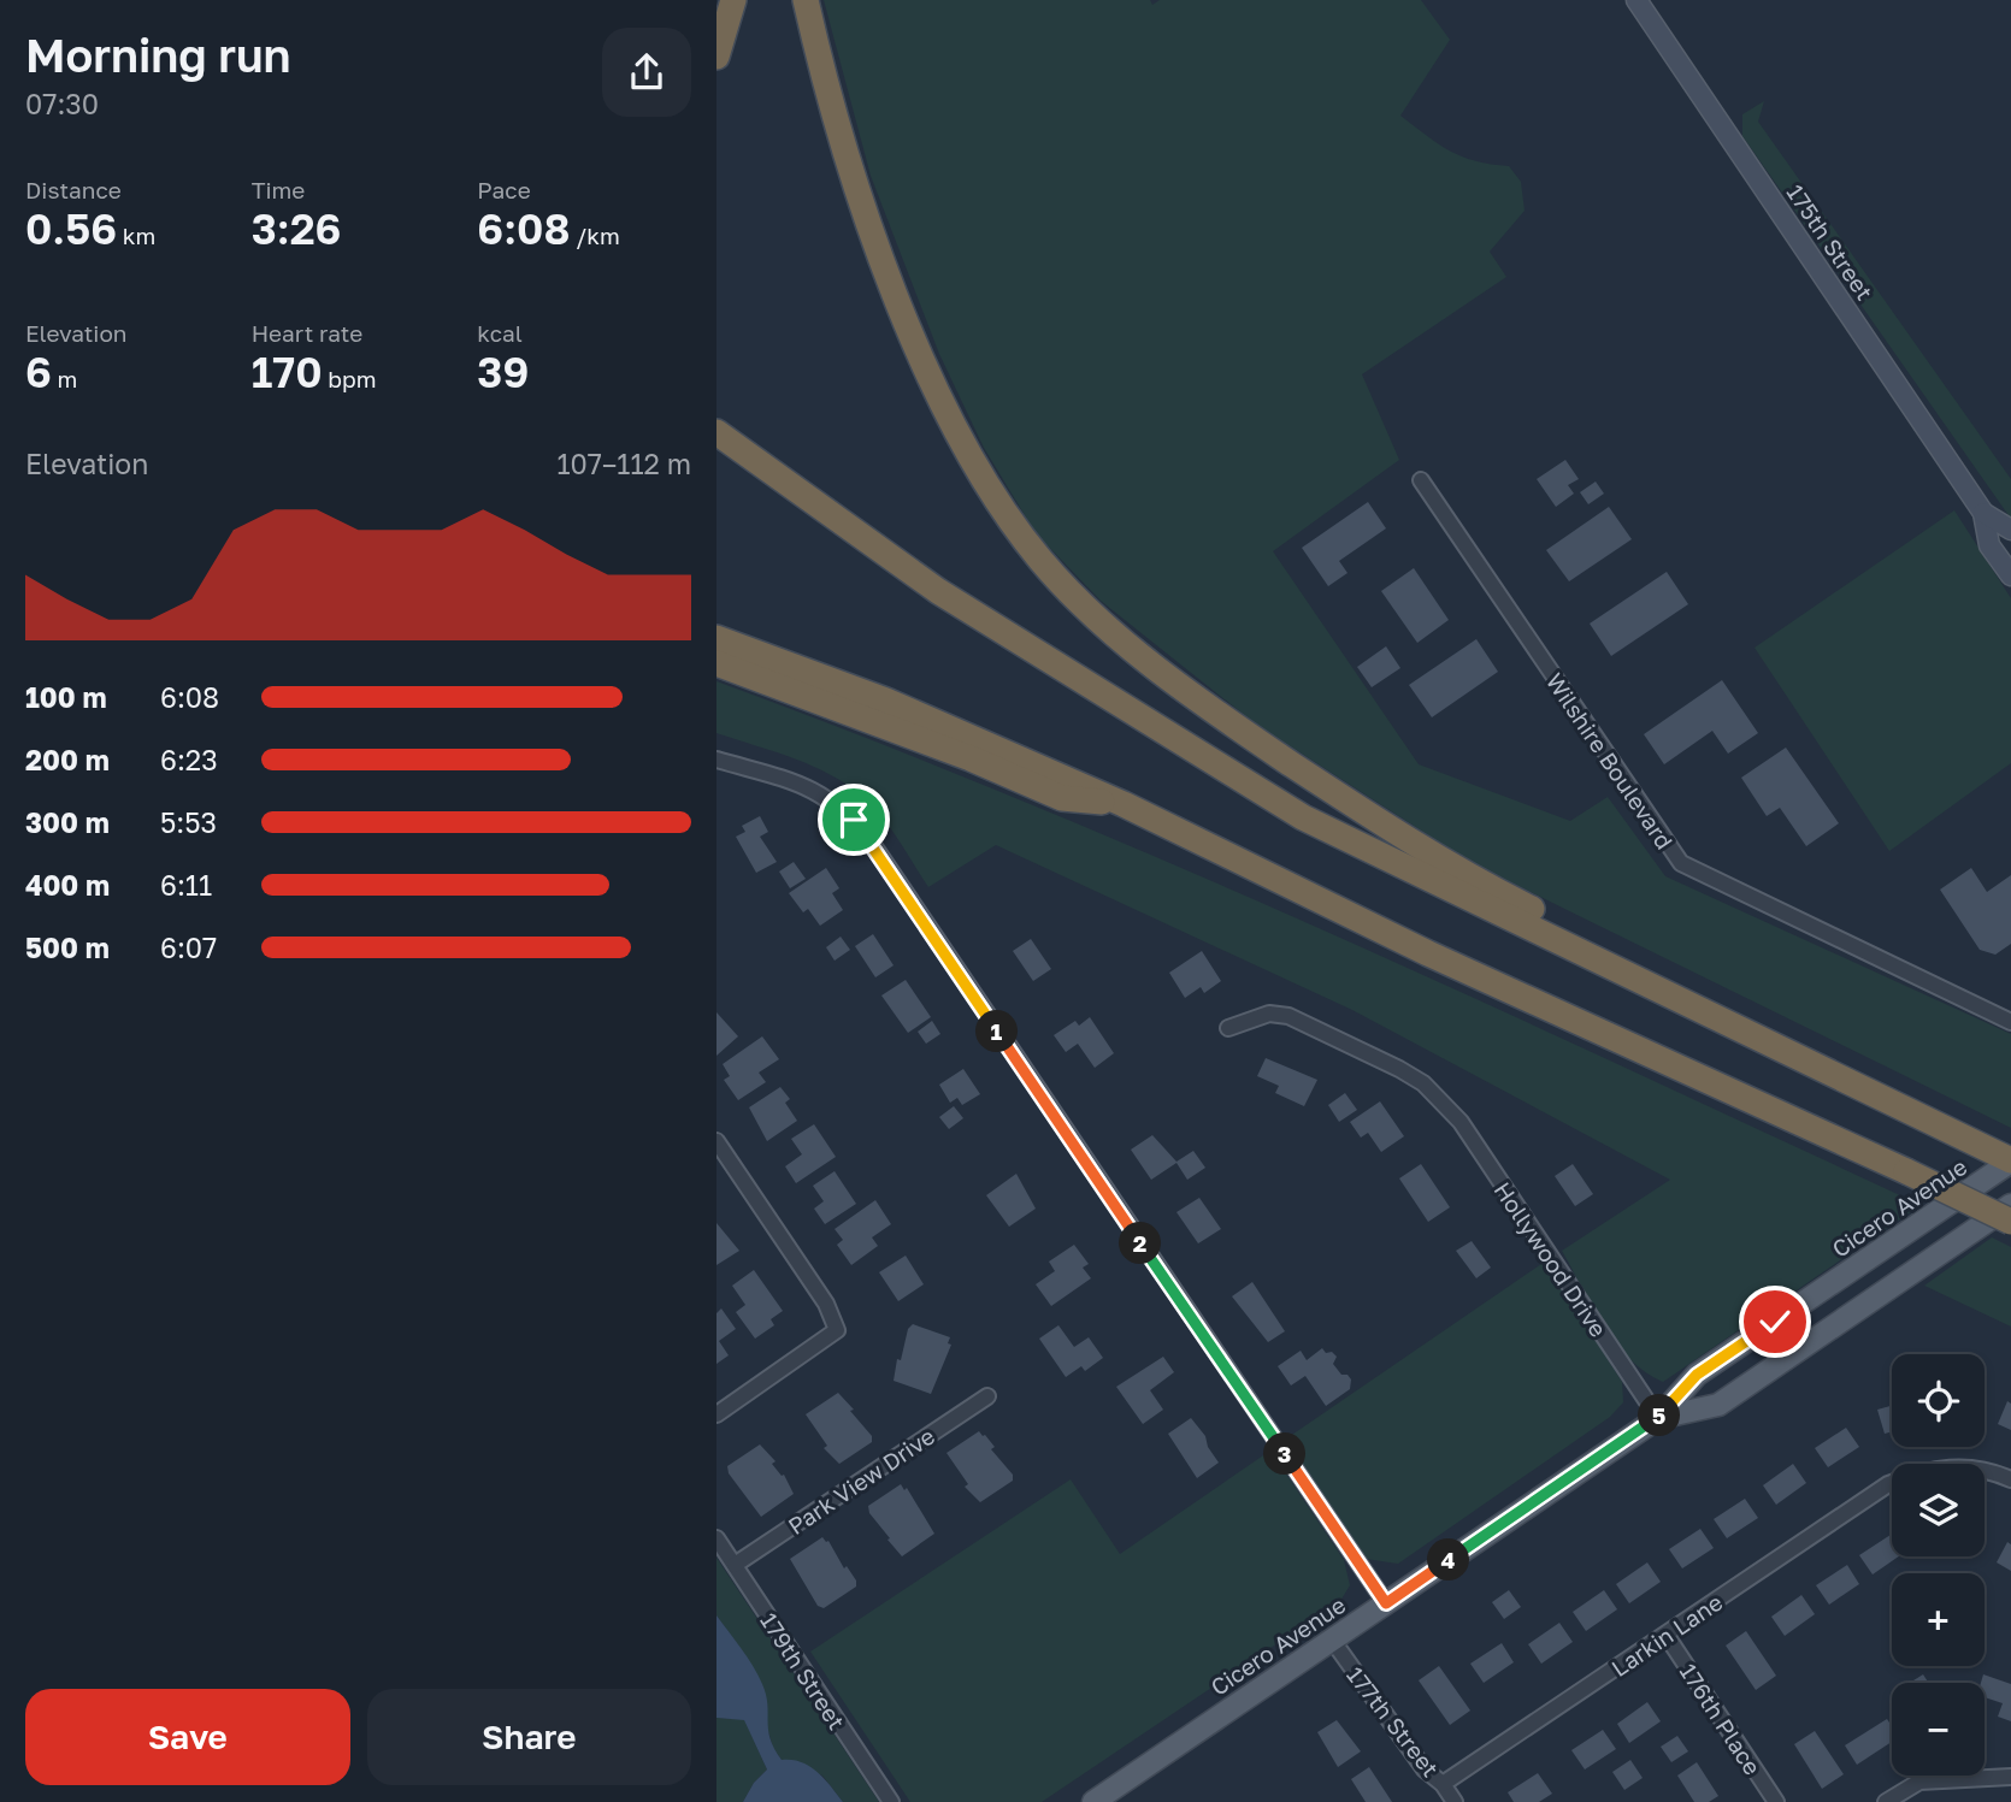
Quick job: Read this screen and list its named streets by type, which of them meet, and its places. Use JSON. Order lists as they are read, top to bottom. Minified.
{"streets":{"main road":["Cicero Avenue"],"street":["175th Street","Wilshire Boulevard","Hollywood Drive","Park View Drive","Larkin Lane","179th Street","176th Place","177th Street"]},"crossings":[["Cicero Avenue","Hollywood Drive"],["Cicero Avenue","177th Street"],["Park View Drive","179th Street"],["Larkin Lane","176th Place"],["Larkin Lane","177th Street"]],"page":{"heading":["Morning run","07:30"],"stats":[["Distance","0.56 km"],["Time","3:26"],["Pace","6:08 /km"],["Elevation","6 m"],["Heart rate","170 bpm"],["kcal","39"]],"chart":["Elevation","107–112 m"],"list":[{"name":"100 m","note":"6:08"},{"name":"200 m","note":"6:23"},{"name":"300 m","note":"5:53"},{"name":"400 m","note":"6:11"},{"name":"500 m","note":"6:07"}],"pins":["1","2","5","3","4"],"map_buttons":["+","−"],"buttons":["Save","Share"]}}
